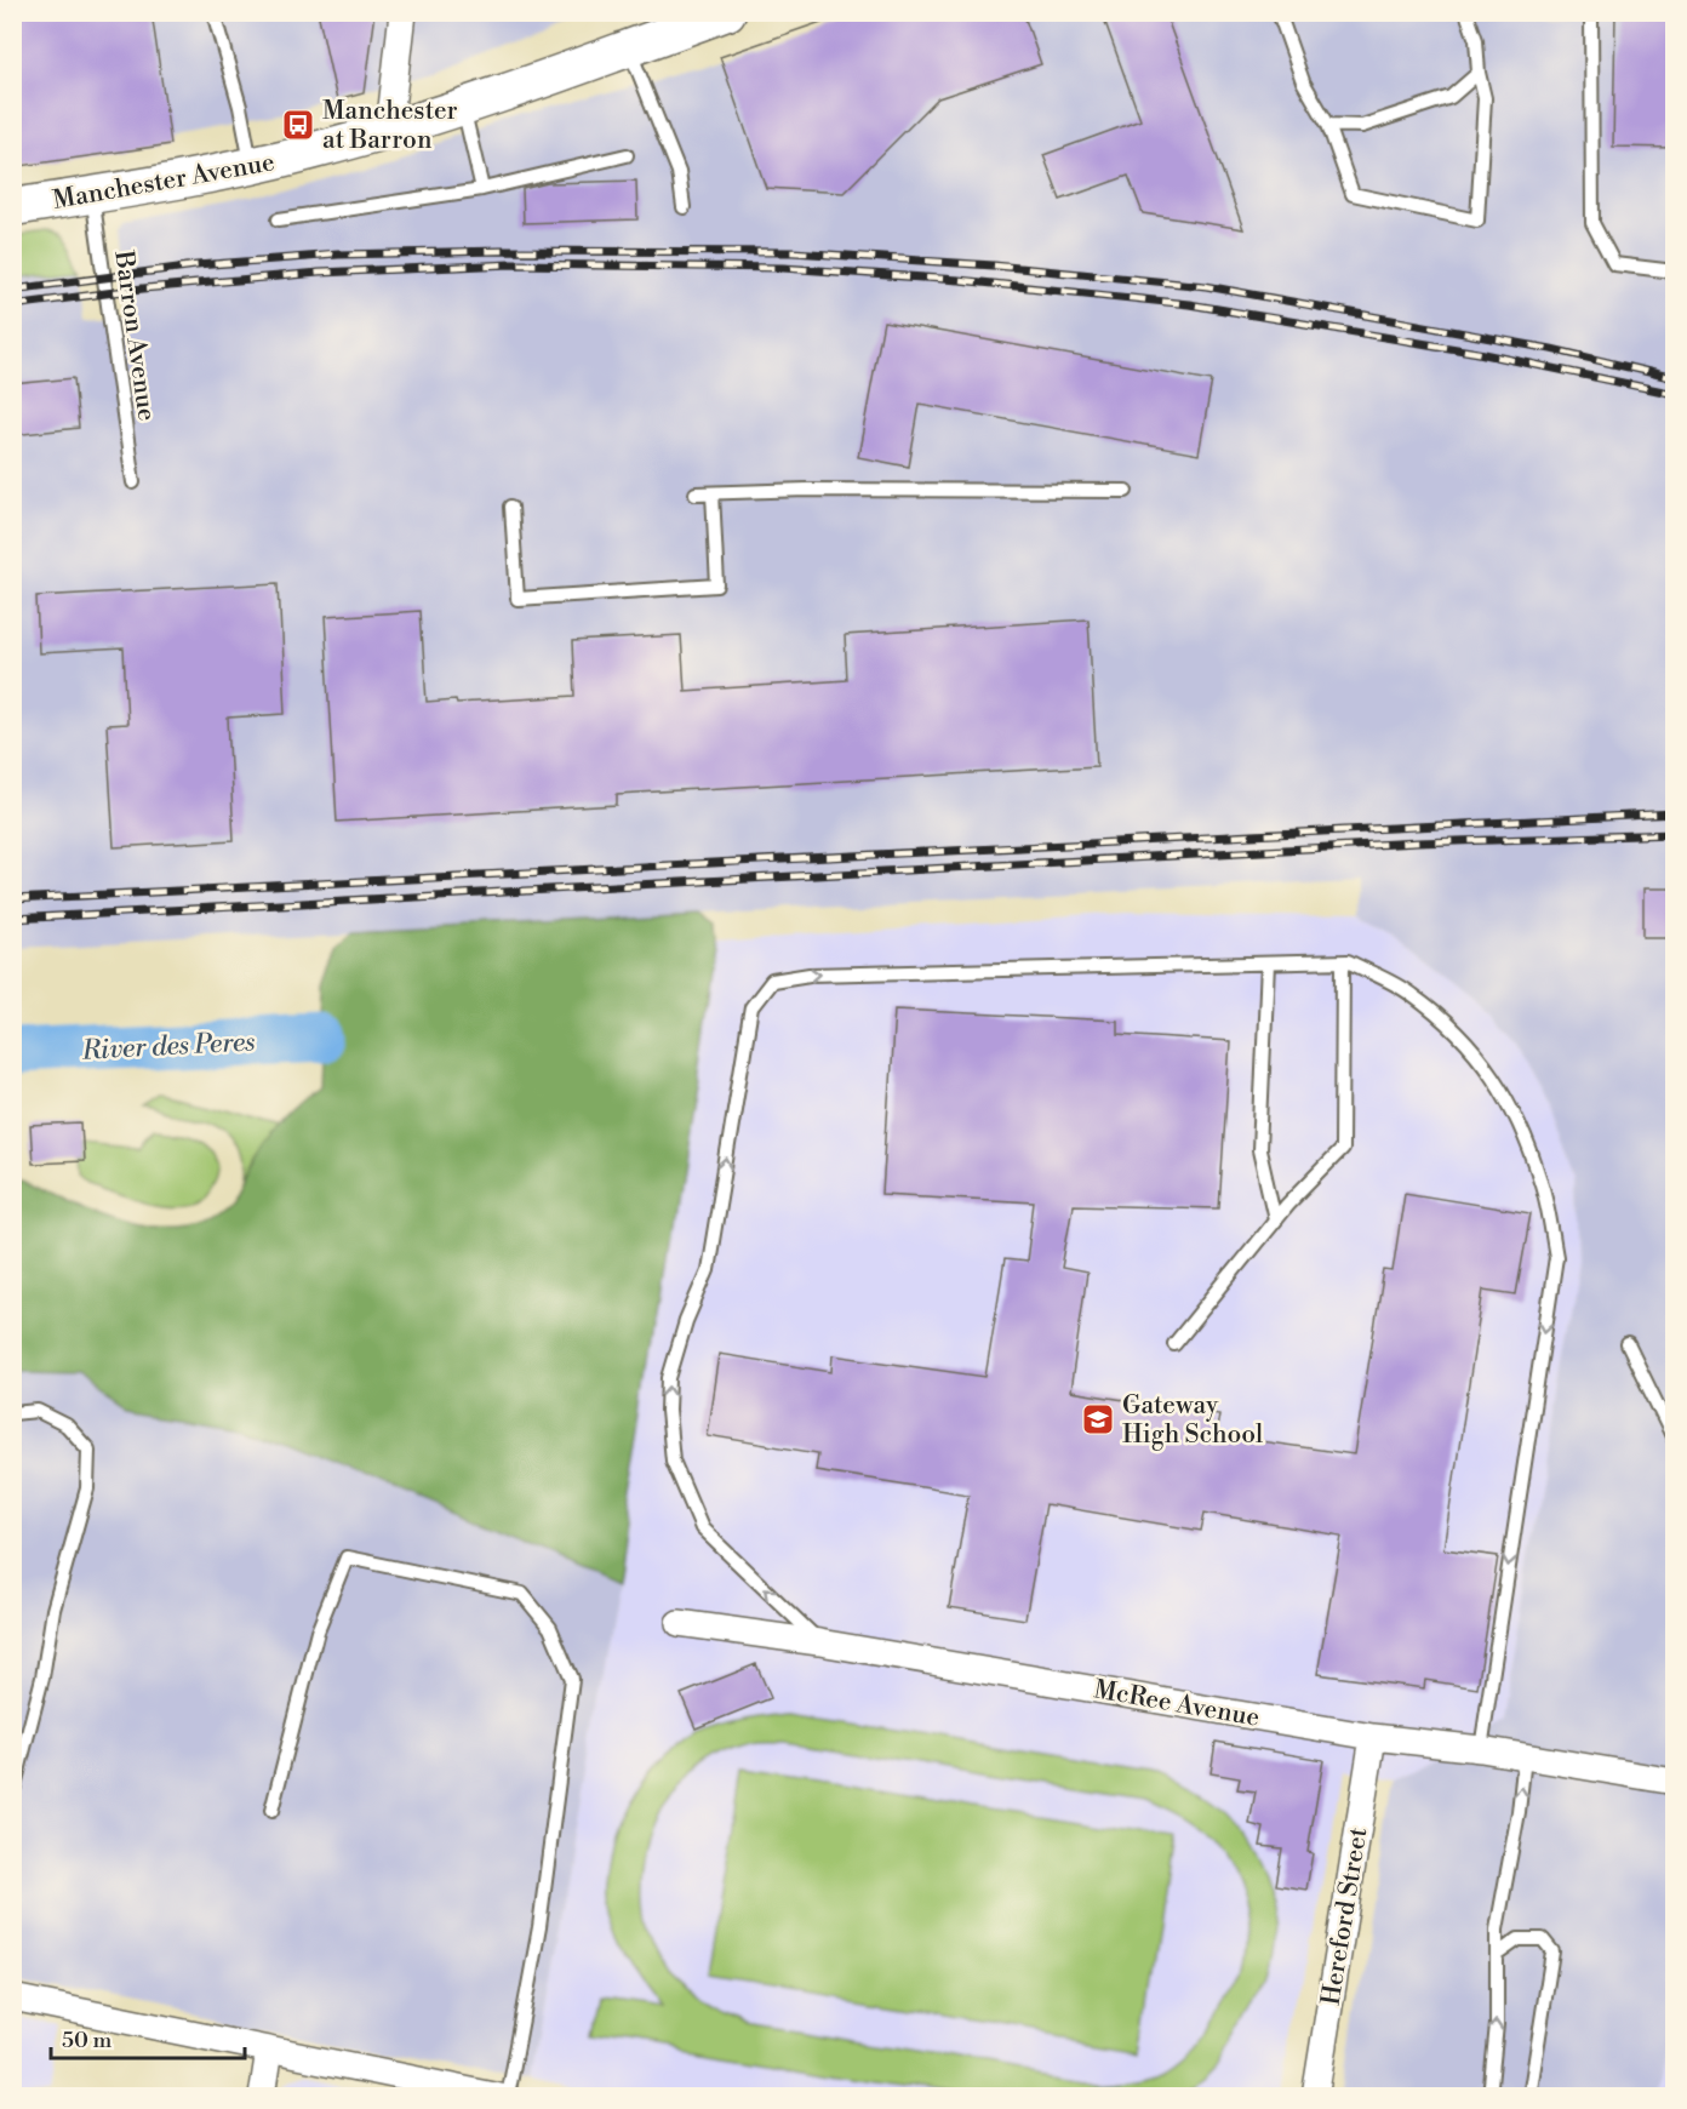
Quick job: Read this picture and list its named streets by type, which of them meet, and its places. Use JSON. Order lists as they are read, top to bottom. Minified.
{"streets":{"main road":["Manchester Avenue"],"street":["McRee Avenue","Hereford Street"],"lane":["Barron Avenue"]},"crossings":[["Manchester Avenue","Barron Avenue"],["McRee Avenue","Hereford Street"]],"water":["River des Peres"],"places":{"bus stop":["Manchester at Barron"],"school or university":["Gateway High School"]},"scale_bar":"50 m"}
